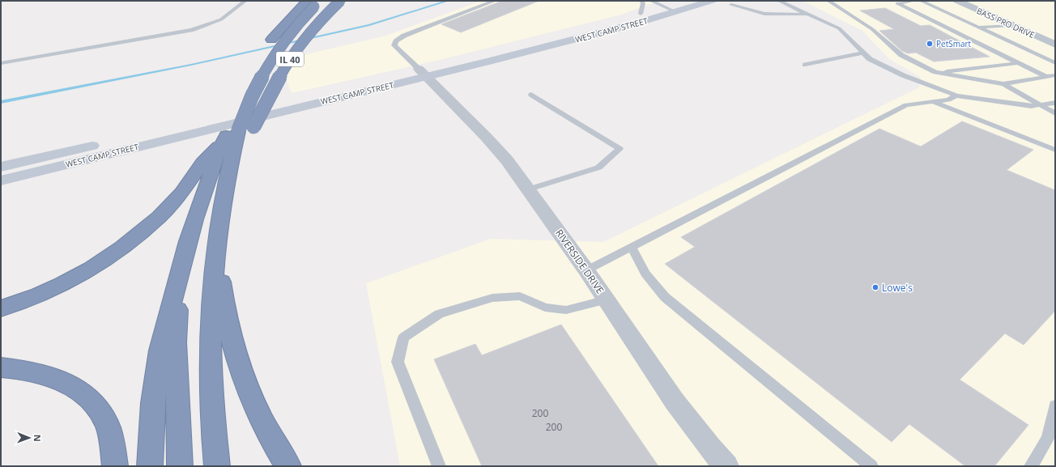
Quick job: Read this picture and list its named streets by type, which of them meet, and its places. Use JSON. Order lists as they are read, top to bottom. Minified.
{"streets":{"highway":["IL 40"],"main road":["WEST CAMP STREET"],"street":["BASS PRO DRIVE","RIVERSIDE DRIVE"]},"crossings":[["WEST CAMP STREET","RIVERSIDE DRIVE"]],"places":["PetSmart","Lowe's"],"house_numbers":["200","200"],"north":"right"}
